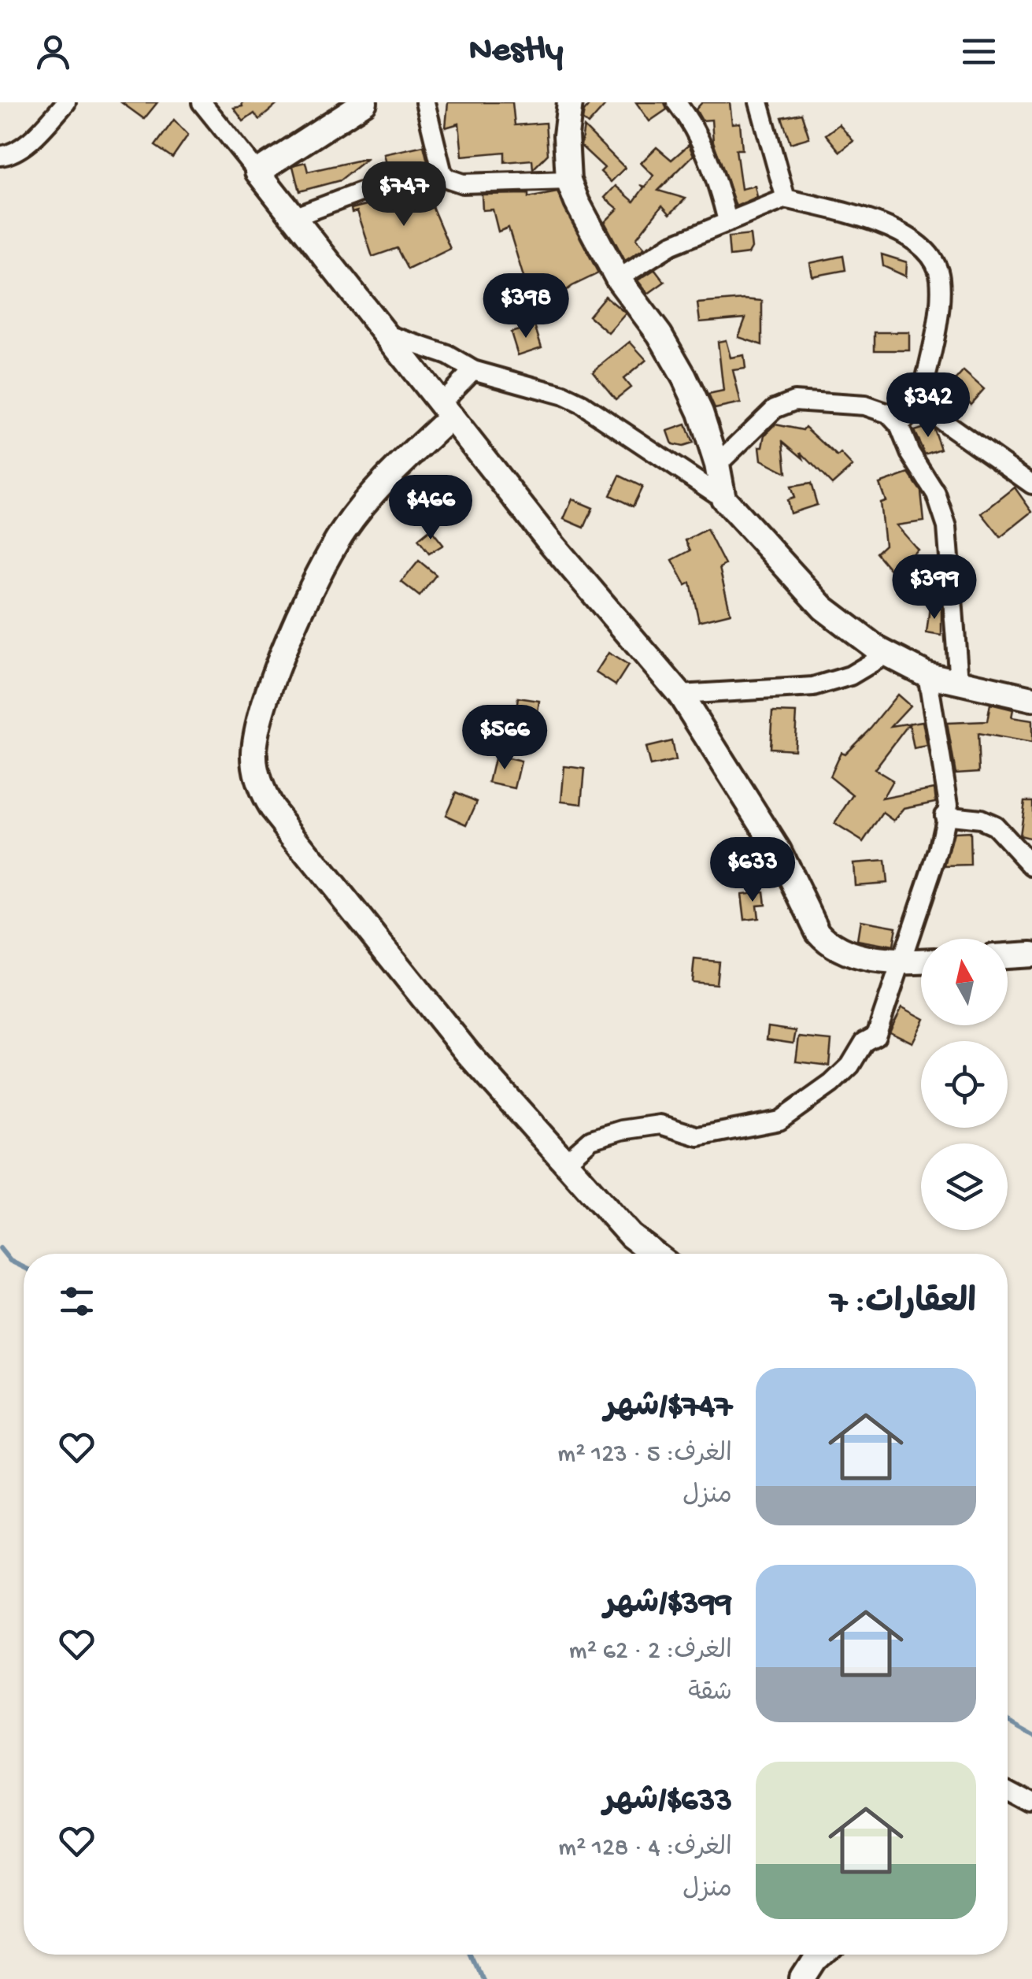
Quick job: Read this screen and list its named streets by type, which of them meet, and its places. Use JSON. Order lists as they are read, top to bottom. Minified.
{"north":"top","page":{"header":"Nestly","price":["$747","$398","$342","$466","$399","$566","$633"],"heading":"العقارات: 7","list":[{"name":"$747/شهر","note":"الغرف: 5 · 123 m² · منزل"},{"name":"$399/شهر","note":"الغرف: 2 · 62 m² · شقة"},{"name":"$633/شهر","note":"الغرف: 4 · 128 m² · منزل"}]}}
